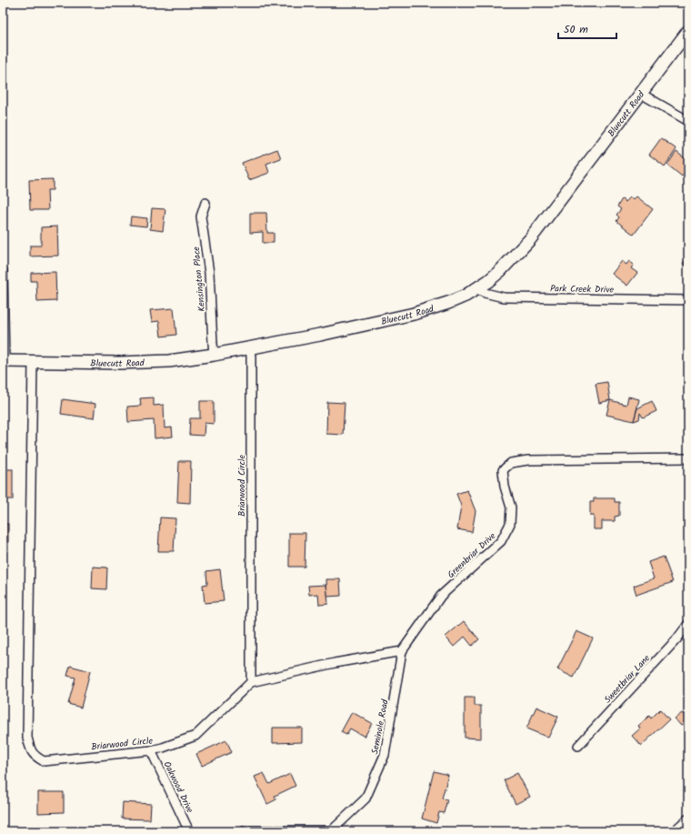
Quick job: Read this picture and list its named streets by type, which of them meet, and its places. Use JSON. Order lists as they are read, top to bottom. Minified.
{"streets":{"street":["Bluecutt Road","Kensington Place","Park Creek Drive","Briarwood Circle","Greenbriar Drive","Sweetbriar Lane","Seminole Road","Oakwood Drive"]},"crossings":[["Bluecutt Road","Kensington Place"],["Bluecutt Road","Park Creek Drive"],["Bluecutt Road","Briarwood Circle"],["Briarwood Circle","Oakwood Drive"],["Greenbriar Drive","Seminole Road"]],"scale_bar":"50 m"}
